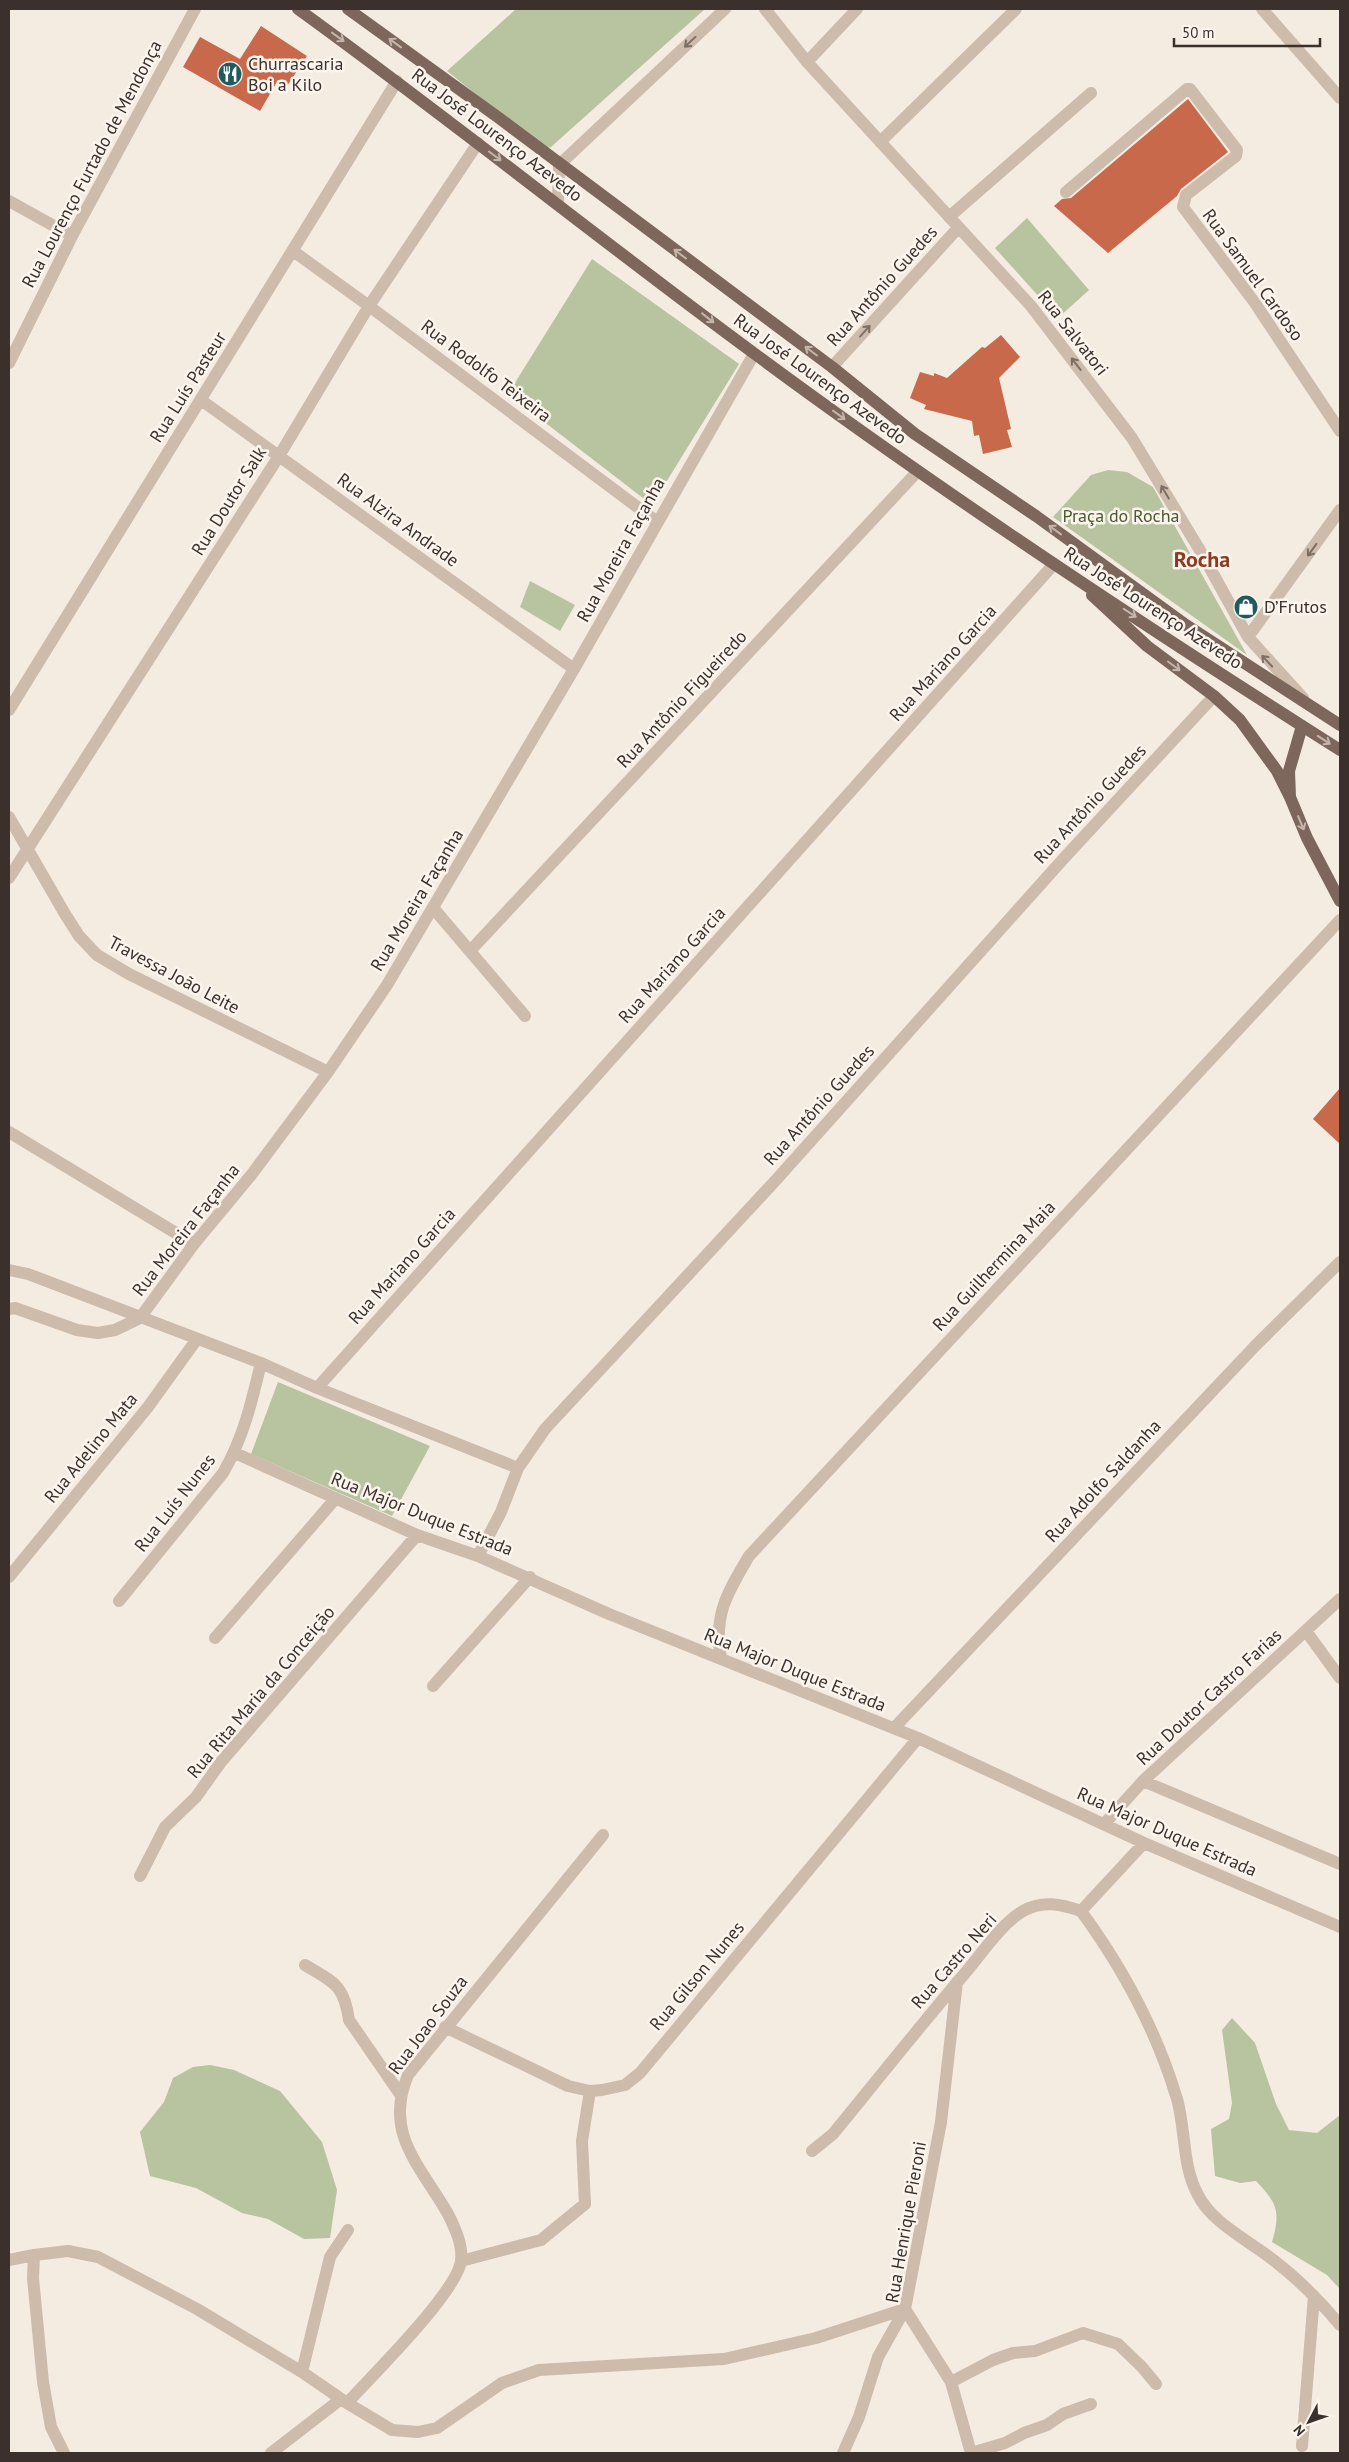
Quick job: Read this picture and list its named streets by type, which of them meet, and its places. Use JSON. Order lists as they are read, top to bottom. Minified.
{"streets":{"main road":["Rua José Lourenço Azevedo"],"street":["Rua Lourenço Furtado de Mendonça","Rua Samuel Cardoso","Rua Antônio Guedes","Rua Salvatori","Rua Rodolfo Teixeira","Rua Luís Pasteur","Rua Doutor Salk","Rua Alzira Andrade","Rua Moreira Façanha","Rua Mariano Garcia","Rua Antônio Figueiredo","Travessa João Leite","Rua Guilhermina Maia","Rua Adelino Mata","Rua Adolfo Saldanha","Rua Luís Nunes","Rua Major Duque Estrada","Rua Rita Maria da Conceição","Rua Doutor Castro Farias","Rua Castro Neri","Rua Gilson Nunes","Rua Joao Souza","Rua Henrique Pieroni"]},"crossings":[["Rua José Lourenço Azevedo","Rua Antônio Guedes"],["Rua José Lourenço Azevedo","Rua Salvatori"],["Rua José Lourenço Azevedo","Rua Luís Pasteur"],["Rua José Lourenço Azevedo","Rua Doutor Salk"],["Rua José Lourenço Azevedo","Rua Moreira Façanha"],["Rua José Lourenço Azevedo","Rua Mariano Garcia"],["Rua José Lourenço Azevedo","Rua Antônio Figueiredo"],["Rua Antônio Guedes","Rua Salvatori"],["Rua Antônio Guedes","Rua Major Duque Estrada"],["Rua Rodolfo Teixeira","Rua Luís Pasteur"],["Rua Rodolfo Teixeira","Rua Doutor Salk"],["Rua Rodolfo Teixeira","Rua Moreira Façanha"],["Rua Luís Pasteur","Rua Alzira Andrade"],["Rua Doutor Salk","Rua Alzira Andrade"],["Rua Doutor Salk","Travessa João Leite"],["Rua Alzira Andrade","Rua Moreira Façanha"],["Rua Moreira Façanha","Travessa João Leite"],["Rua Guilhermina Maia","Rua Major Duque Estrada"],["Rua Adolfo Saldanha","Rua Major Duque Estrada"],["Rua Luís Nunes","Rua Major Duque Estrada"],["Rua Major Duque Estrada","Rua Rita Maria da Conceição"],["Rua Major Duque Estrada","Rua Doutor Castro Farias"],["Rua Major Duque Estrada","Rua Gilson Nunes"],["Rua Castro Neri","Rua Henrique Pieroni"],["Rua Gilson Nunes","Rua Joao Souza"]],"one_way":["Rua Salvatori"],"districts":["Rocha"],"parks":["Praça do Rocha"],"places":{"restaurant":["Churrascaria Boi a Kilo"],"shop":["D’Frutos"]},"scale_bar":"50 m","north":"bottom left"}
